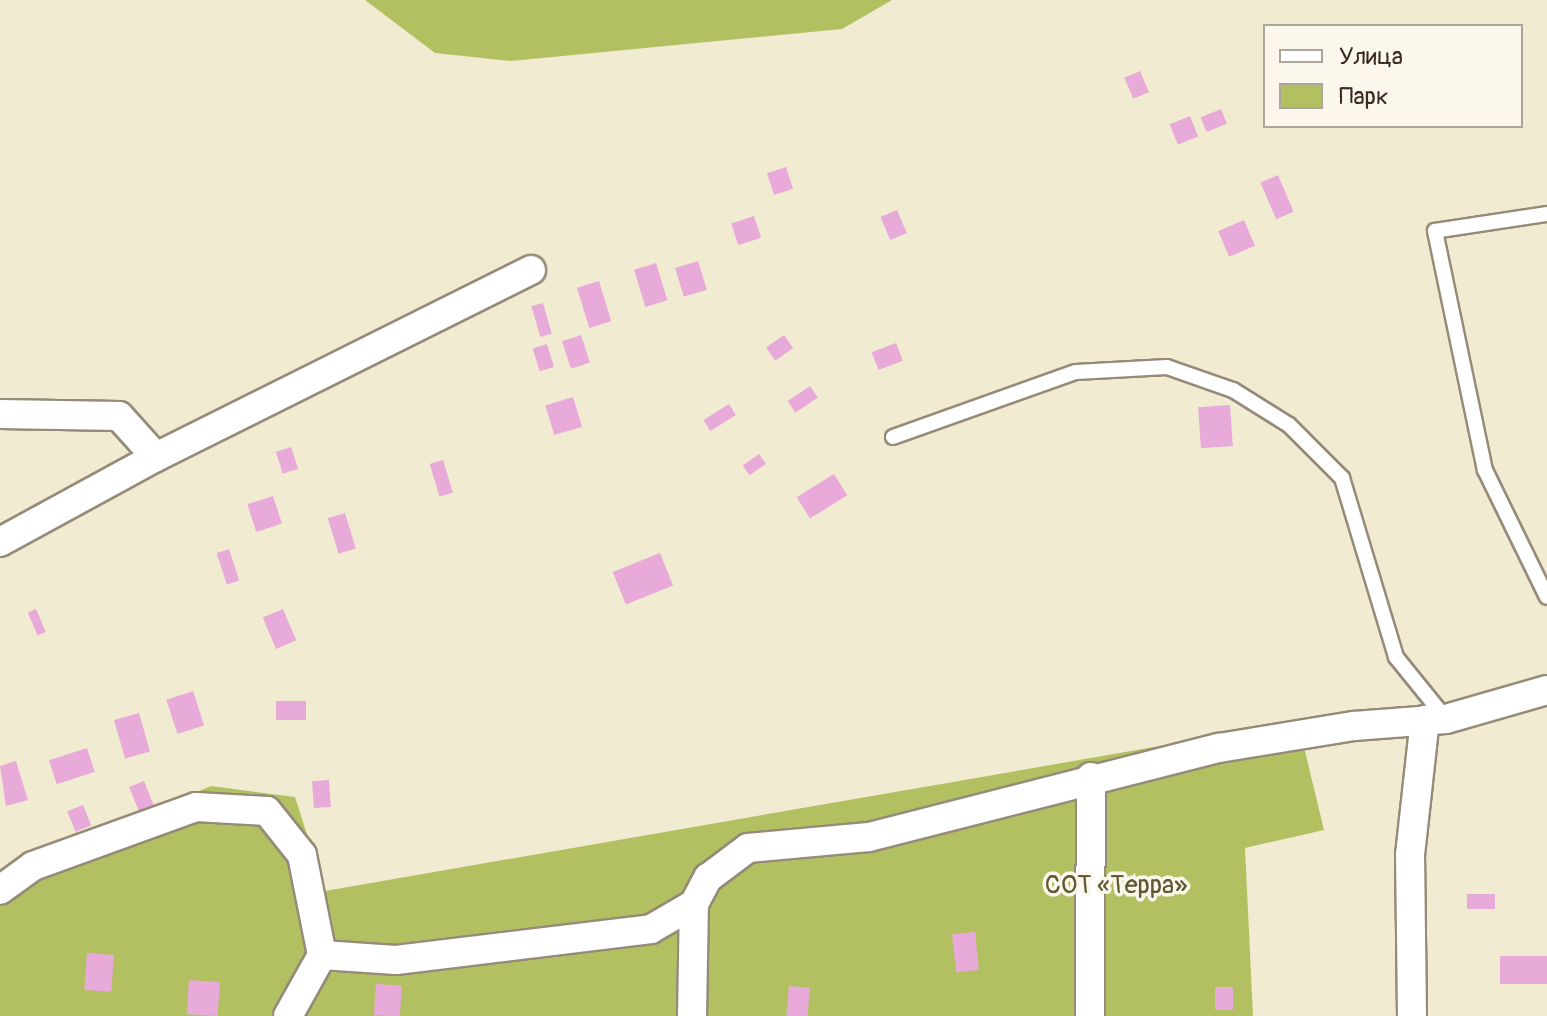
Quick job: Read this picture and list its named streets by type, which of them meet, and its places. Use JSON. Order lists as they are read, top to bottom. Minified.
{"parks":["СОТ «Терра»"],"legend":["Улица","Парк"]}
